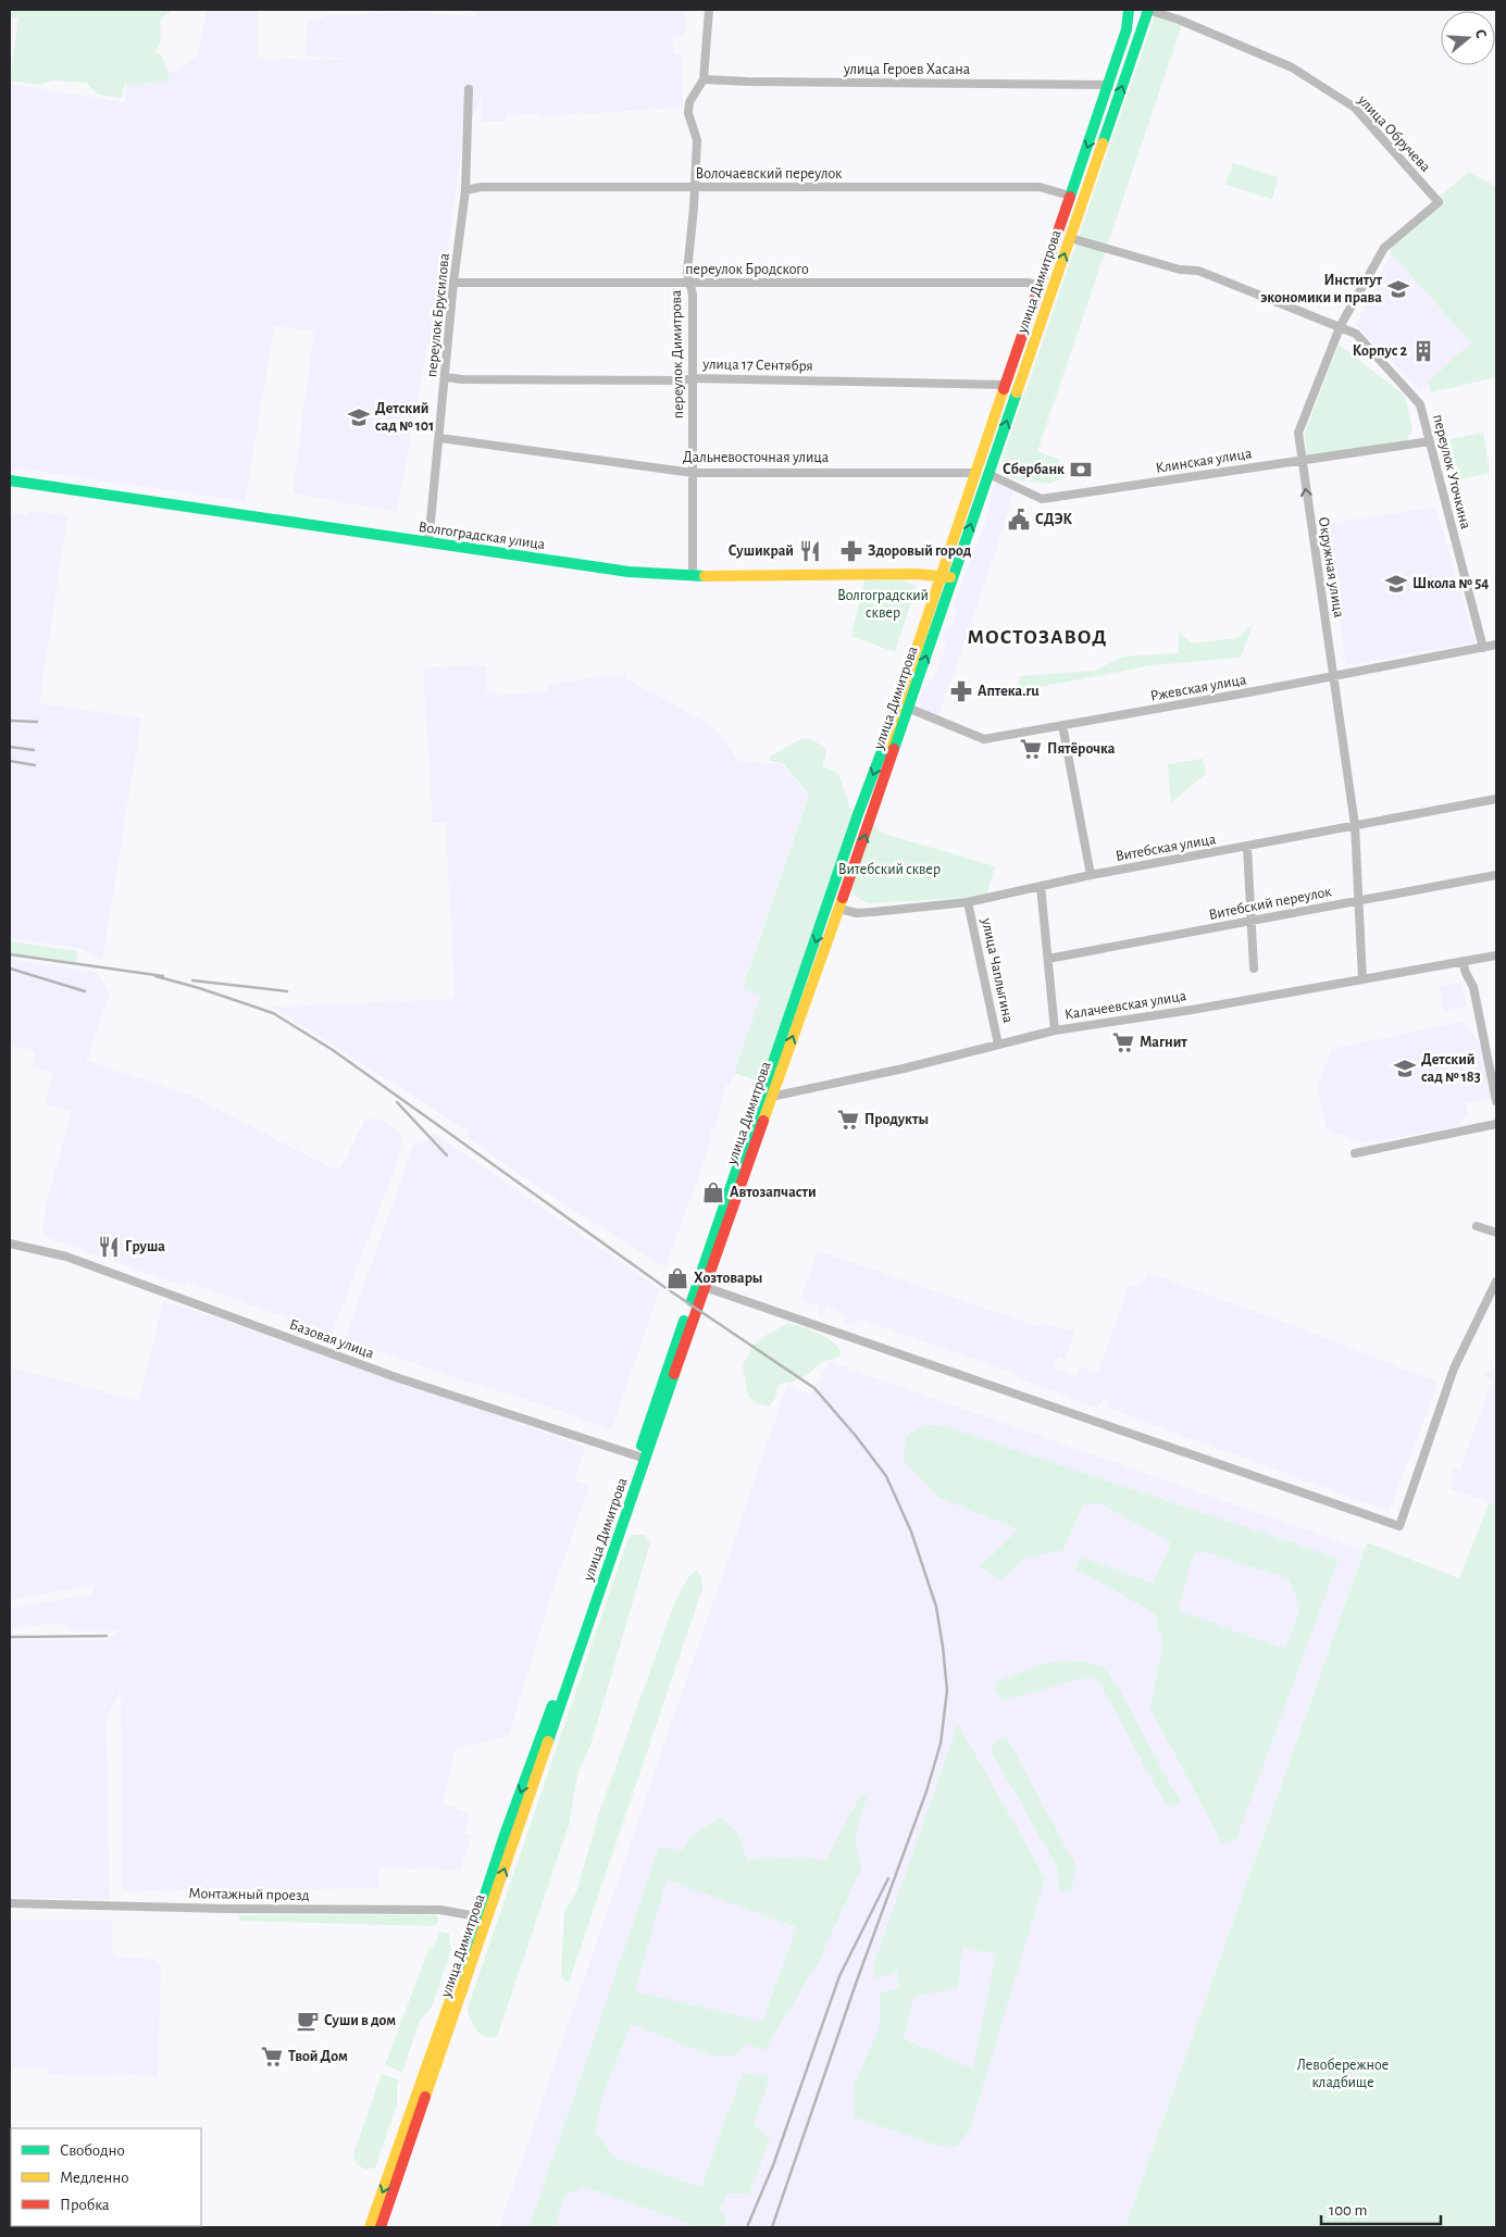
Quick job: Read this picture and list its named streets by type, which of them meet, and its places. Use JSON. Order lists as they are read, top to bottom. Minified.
{"streets":{"main road":["улица Димитрова","Волгоградская улица"],"street":["улица Героев Хасана","улица Обручева","Волочаевский переулок","переулок Бродского","переулок Брусилова","переулок Димитрова","улица 17 Сентября","Дальневосточная улица","Клинская улица","переулок Уточкина","Окружная улица","Ржевская улица","Витебская улица","Витебский переулок","улица Чаплыгина","Калачеевская улица","Базовая улица","Монтажный проезд"]},"crossings":[["улица Героев Хасана","улица Димитрова"],["улица Героев Хасана","переулок Димитрова"],["улица Обручева","улица Димитрова"],["улица Обручева","Окружная улица"],["Волочаевский переулок","улица Димитрова"],["Волочаевский переулок","переулок Брусилова"],["Волочаевский переулок","переулок Димитрова"],["переулок Бродского","улица Димитрова"],["переулок Бродского","переулок Брусилова"],["переулок Бродского","переулок Димитрова"],["улица Димитрова","улица 17 Сентября"],["улица Димитрова","Дальневосточная улица"],["улица Димитрова","Клинская улица"],["улица Димитрова","переулок Уточкина"],["улица Димитрова","Волгоградская улица"],["улица Димитрова","Ржевская улица"],["улица Димитрова","Витебская улица"],["улица Димитрова","Калачеевская улица"],["улица Димитрова","Базовая улица"],["улица Димитрова","Монтажный проезд"],["переулок Брусилова","улица 17 Сентября"],["переулок Брусилова","Дальневосточная улица"],["переулок Брусилова","Волгоградская улица"],["переулок Димитрова","улица 17 Сентября"],["переулок Димитрова","Дальневосточная улица"],["переулок Димитрова","Волгоградская улица"],["Клинская улица","переулок Уточкина"],["Клинская улица","Окружная улица"],["переулок Уточкина","Окружная улица"],["переулок Уточкина","Ржевская улица"],["Окружная улица","Ржевская улица"],["Окружная улица","Витебская улица"],["Окружная улица","Витебский переулок"],["Окружная улица","Калачеевская улица"],["Витебская улица","улица Чаплыгина"],["улица Чаплыгина","Калачеевская улица"]],"districts":["МОСТОЗАВОД"],"parks":["Волгоградский сквер","Витебский сквер","Левобережное кладбище"],"places":{"school or university":["Институт экономики и права","Детский сад № 101","Школа № 54","Детский сад № 183"],"building":["Корпус 2"],"bank":["Сбербанк"],"public building":["СДЭК"],"restaurant":["Сушикрай","Груша"],"pharmacy":["Здоровый город","Аптека.ru"],"supermarket":["Пятёрочка","Магнит","Продукты","Твой Дом"],"shop":["Автозапчасти","Хозтовары"],"cafe":["Суши в дом"]},"legend":["Свободно","Медленно","Пробка"],"scale_bar":"100 m","north":"right"}
